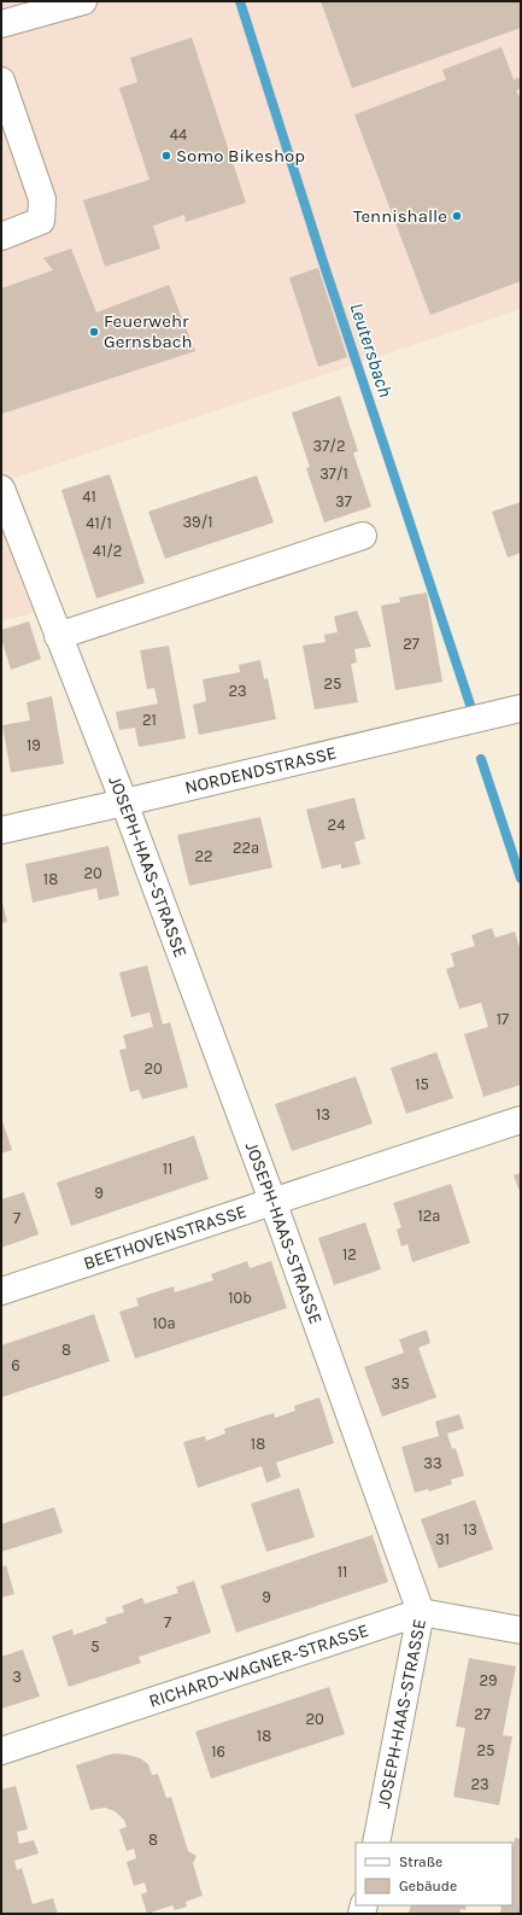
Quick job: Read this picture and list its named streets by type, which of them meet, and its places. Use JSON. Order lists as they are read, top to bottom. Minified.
{"streets":{"street":["NORDENDSTRASSE","JOSEPH-HAAS-STRASSE","BEETHOVENSTRASSE","RICHARD-WAGNER-STRASSE"]},"crossings":[["NORDENDSTRASSE","JOSEPH-HAAS-STRASSE"],["JOSEPH-HAAS-STRASSE","BEETHOVENSTRASSE"],["JOSEPH-HAAS-STRASSE","RICHARD-WAGNER-STRASSE"]],"water":["Leutersbach"],"places":["Somo Bikeshop","Tennishalle","Feuerwehr Gernsbach"],"house_numbers":["44","37/2","37/1","41","37","39/1","41/1","41/2","27","25","23","21","19","24","22a","22","20","18","17","20","15","13","11","9","12a","7","12","10b","10a","8","6","35","18","33","13","31","11","9","7","5","3","29","27","20","18","25","16","23","8"],"legend":["Straße","Gebäude"]}
